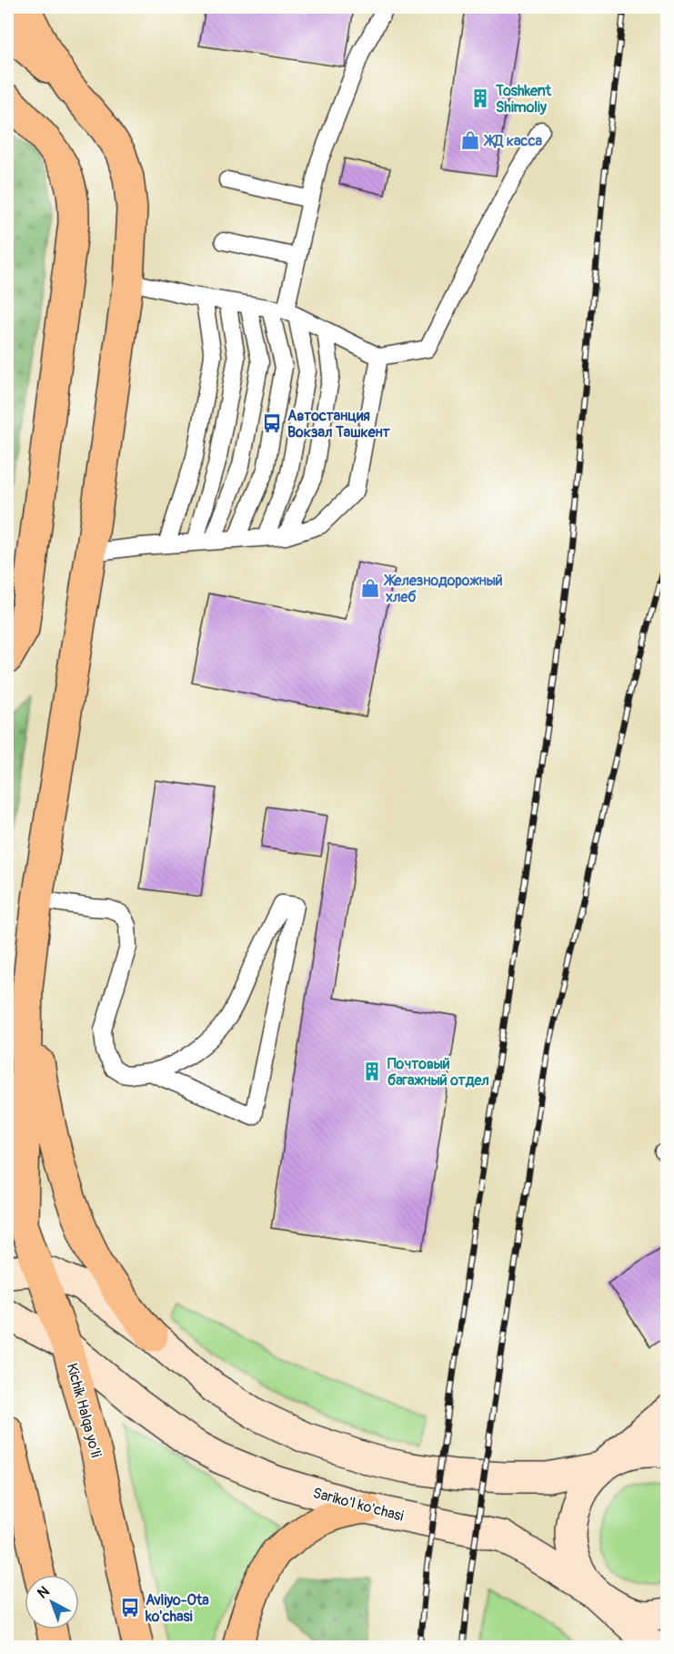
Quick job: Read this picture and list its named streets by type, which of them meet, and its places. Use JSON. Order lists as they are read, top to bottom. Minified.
{"streets":{"highway":["Kichik Halqa yo'li"],"main road":["Sariko'l ko'chasi"]},"crossings":[["Kichik Halqa yo'li","Sariko'l ko'chasi"]],"places":{"building":["Toshkent Shimoliy","Почтовый багажный отдел"],"shop":["ЖД касса","Железнодорожный хлеб"],"bus stop":["Автостанция Вокзал Ташкент","Avliyo-Ota ko'chasi"]},"north":"top left"}
